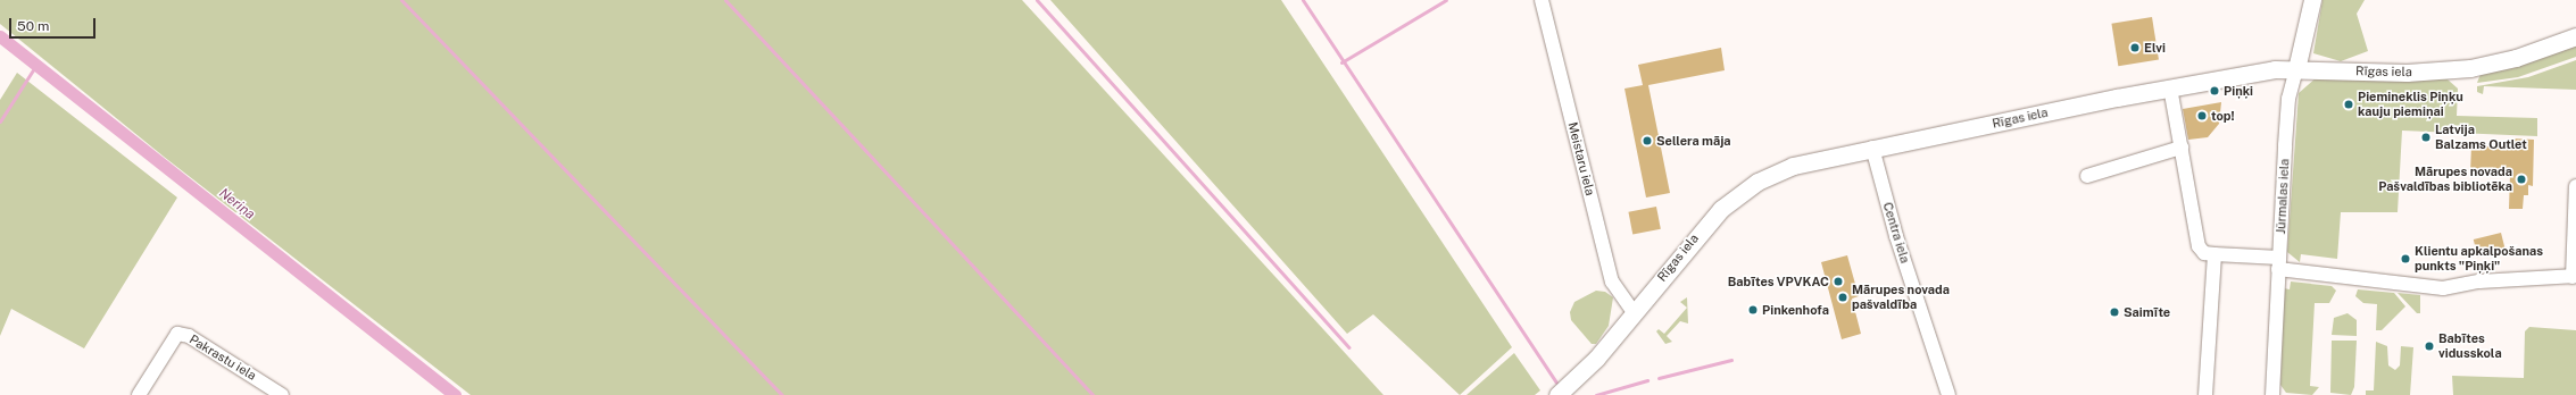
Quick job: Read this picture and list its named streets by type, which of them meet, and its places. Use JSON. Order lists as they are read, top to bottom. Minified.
{"streets":{"main road":["Rīgas iela","Jūrmalas iela"],"street":["Meistaru iela","Centra iela","Pakrastu iela"]},"crossings":[["Rīgas iela","Meistaru iela"],["Rīgas iela","Jūrmalas iela"],["Rīgas iela","Centra iela"]],"water":["Neriņa"],"places":["Elvi","Piņķi","Piemineklis Piņķu kauju piemiņai","top!","Latvija Balzams Outlet","Sellera māja","Mārupes novada Pašvaldības bibliotēka","Klientu apkalpošanas punkts \"Piņķi\"","Babītes VPVKAC","Mārupes novada pašvaldība","Pinkenhofa","Saimīte","Babītes vidusskola"],"scale_bar":"50 m"}
